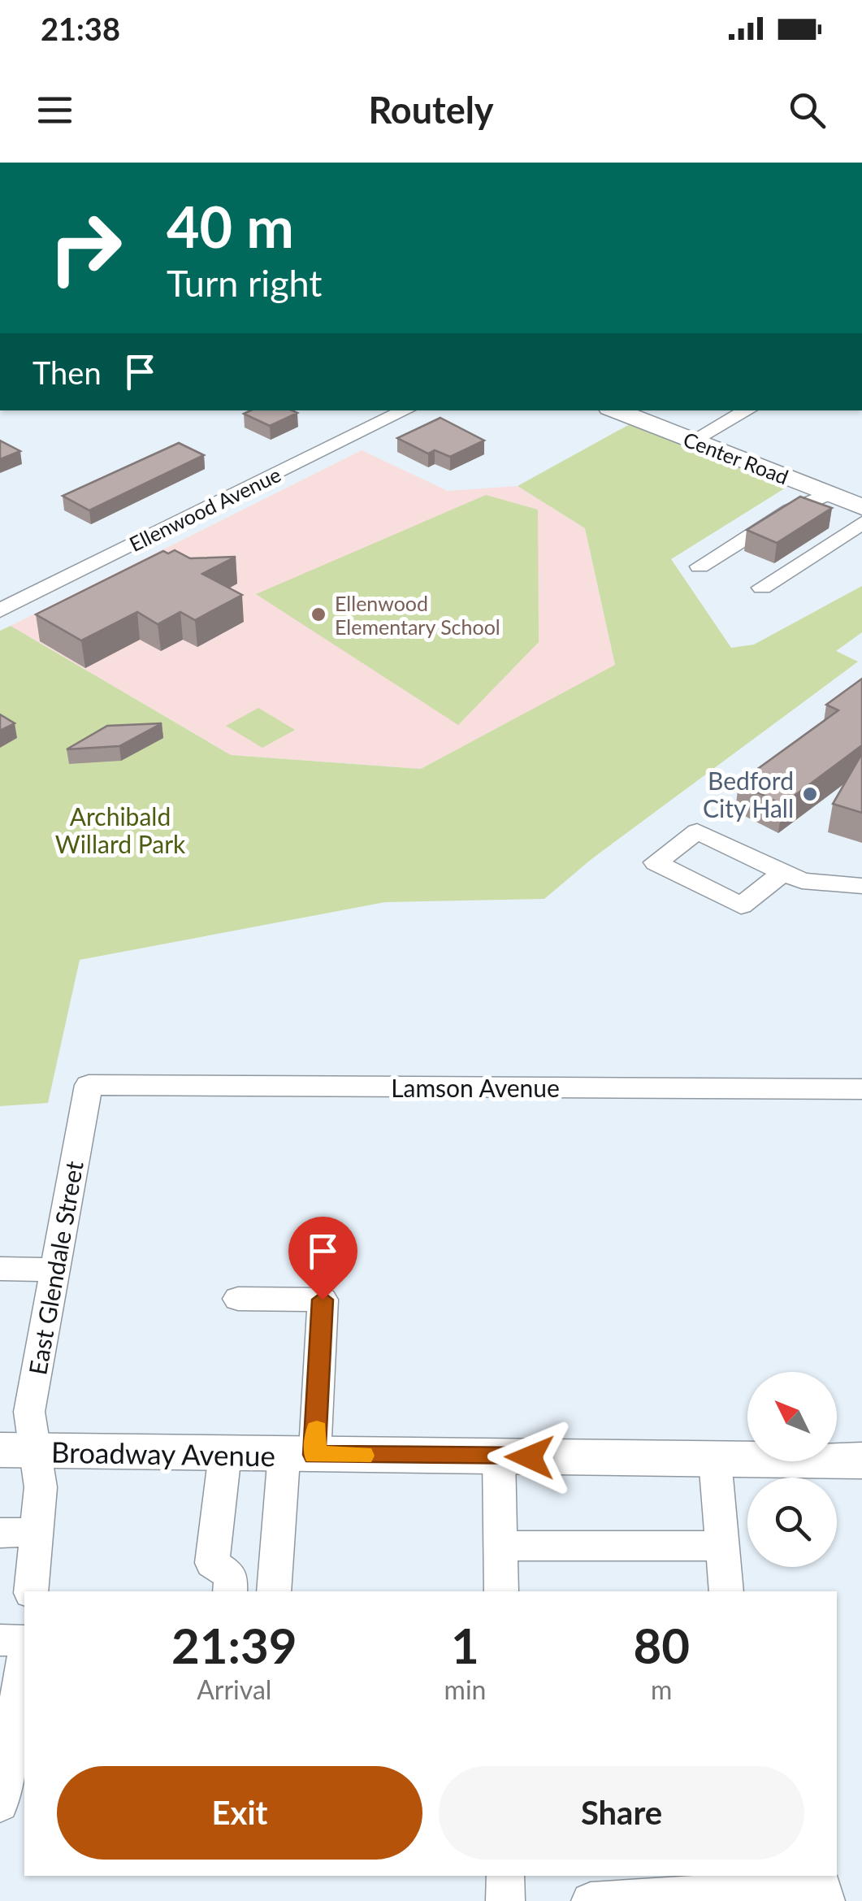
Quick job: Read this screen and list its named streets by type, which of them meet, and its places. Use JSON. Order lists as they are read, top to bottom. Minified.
{"streets":{"main road":["Center Road","Broadway Avenue"],"street":["Ellenwood Avenue","Lamson Avenue","East Glendale Street"]},"crossings":[["Lamson Avenue","East Glendale Street"],["East Glendale Street","Broadway Avenue"]],"parks":["Archibald Willard Park"],"places":["Ellenwood Elementary School","Bedford City Hall"],"north":"top left","page":{"status":"21:38","header":"Routely","turn":["40 m","Turn right"],"then":"Then","eta":["21:39","Arrival","1","min","80","m"],"buttons":["Exit","Share"]}}
